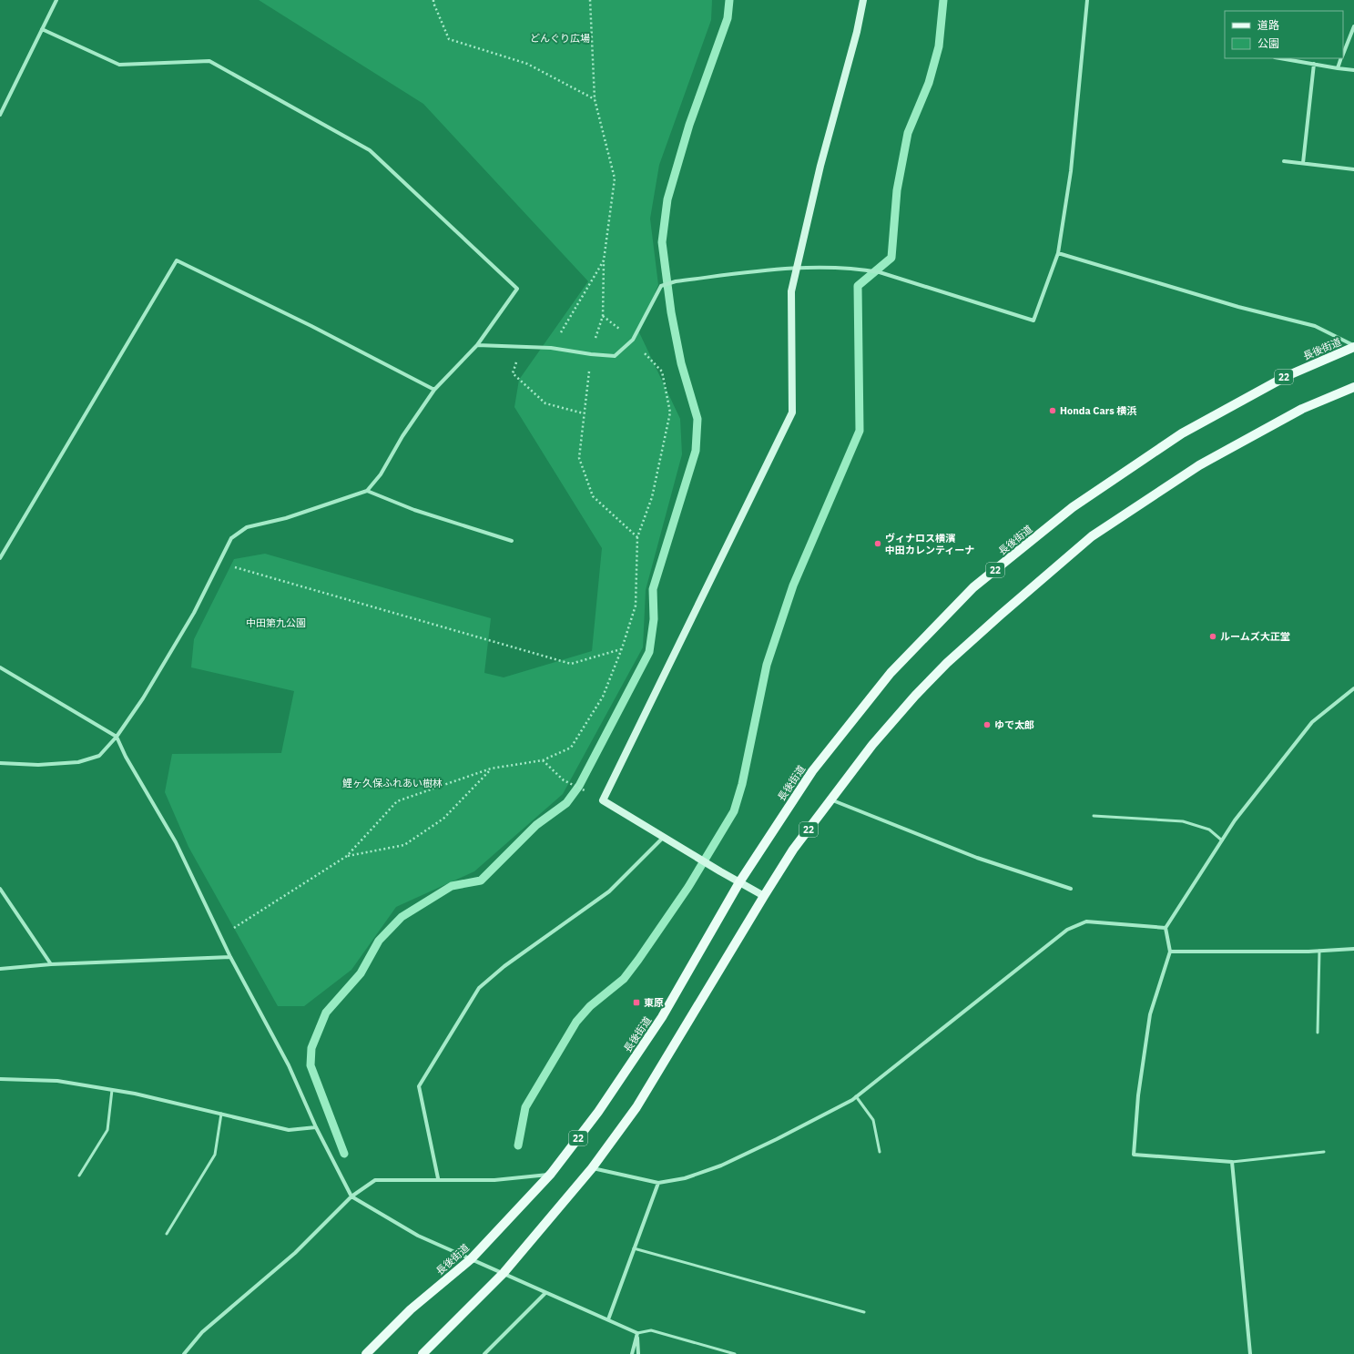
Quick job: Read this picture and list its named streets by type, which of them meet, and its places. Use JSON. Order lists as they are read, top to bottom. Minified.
{"streets":{"main road":["長後街道","22"]},"parks":["どんぐり広場","中田第九公園","鯉ヶ久保ふれあい樹林"],"places":{"other":["Honda Cars 横浜","ヴィナロス横濱 中田カレンティーナ","ルームズ大正堂","ゆで太郎"],"transit":["東原"]},"legend":["道路","公園"]}
